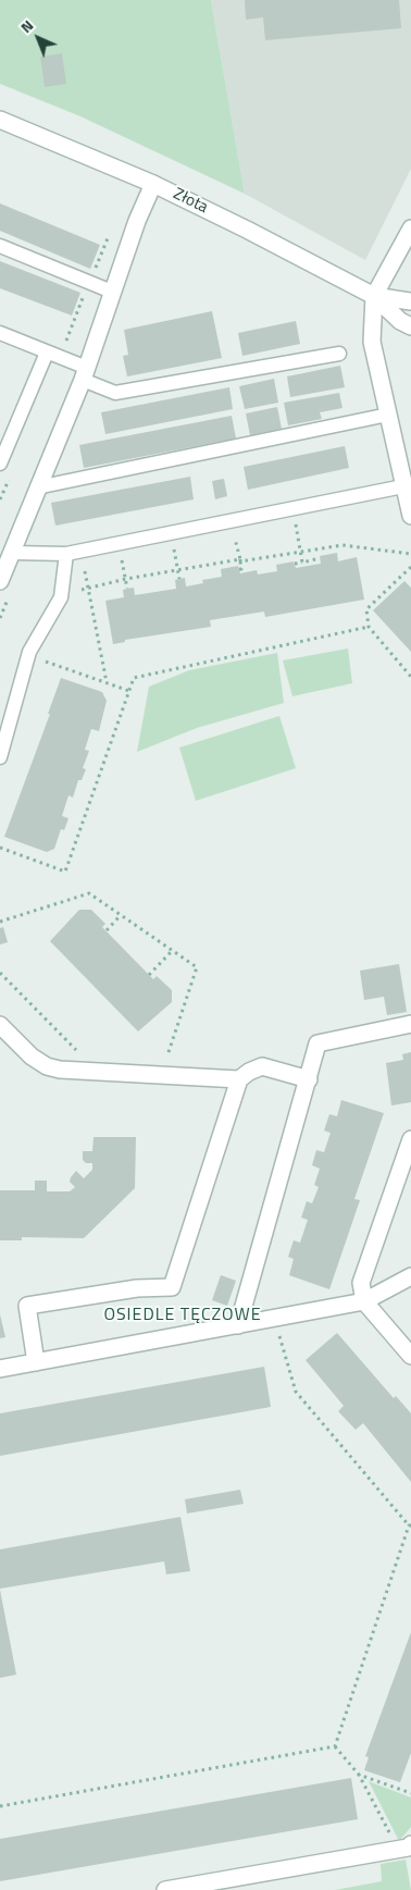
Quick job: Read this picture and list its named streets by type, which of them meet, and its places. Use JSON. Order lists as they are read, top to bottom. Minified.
{"streets":{"street":["Złota"]},"districts":["OSIEDLE TĘCZOWE"],"north":"top left"}
